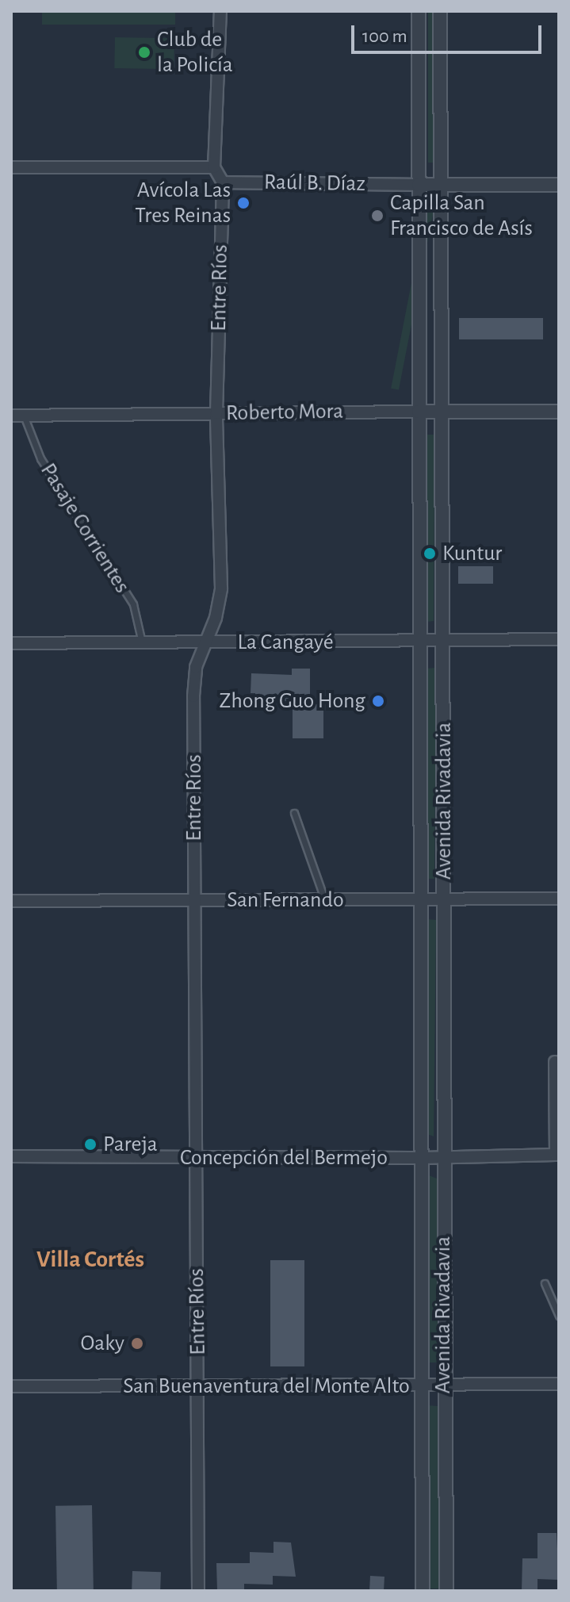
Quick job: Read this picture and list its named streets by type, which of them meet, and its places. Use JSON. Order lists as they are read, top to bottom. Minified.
{"streets":{"street":["Raúl B. Díaz","Entre Ríos","Roberto Mora","La Cangayé","Avenida Rivadavia","San Fernando","Concepción del Bermejo","San Buenaventura del Monte Alto"],"lane":["Pasaje Corrientes"]},"crossings":[["Raúl B. Díaz","Entre Ríos"],["Raúl B. Díaz","Avenida Rivadavia"],["Entre Ríos","Roberto Mora"],["Entre Ríos","La Cangayé"],["Entre Ríos","San Fernando"],["Entre Ríos","Concepción del Bermejo"],["Entre Ríos","San Buenaventura del Monte Alto"],["Roberto Mora","Pasaje Corrientes"],["Roberto Mora","Avenida Rivadavia"],["Pasaje Corrientes","La Cangayé"],["La Cangayé","Avenida Rivadavia"],["Avenida Rivadavia","San Fernando"],["Avenida Rivadavia","Concepción del Bermejo"],["Avenida Rivadavia","San Buenaventura del Monte Alto"]],"districts":["Villa Cortés"],"places":["Club de la Policía","Avícola Las Tres Reinas","Capilla San Francisco de Asís","Kuntur","Zhong Guo Hong","Pareja","Oaky"],"scale_bar":"100 m"}
